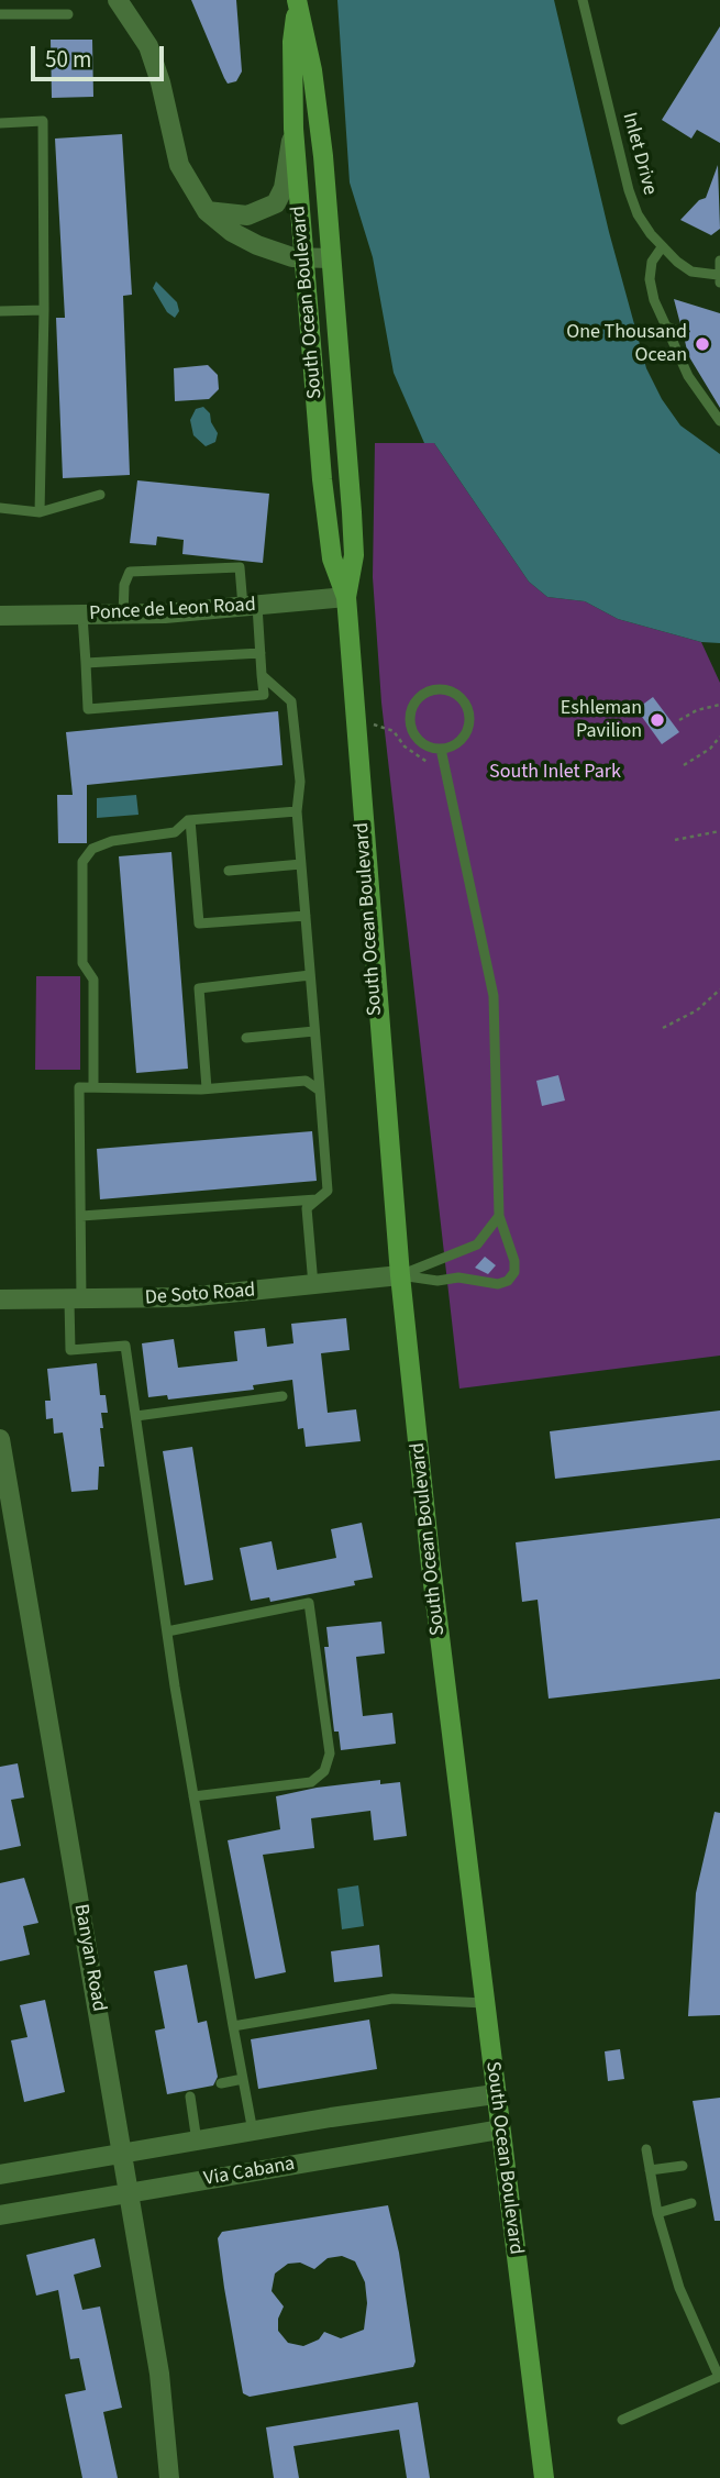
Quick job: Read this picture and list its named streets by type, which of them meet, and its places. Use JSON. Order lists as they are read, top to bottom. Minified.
{"streets":{"main road":["South Ocean Boulevard"],"street":["Ponce de Leon Road","De Soto Road","Banyan Road","Via Cabana"],"lane":["Inlet Drive"]},"crossings":[["South Ocean Boulevard","Ponce de Leon Road"],["South Ocean Boulevard","De Soto Road"],["South Ocean Boulevard","Via Cabana"],["Banyan Road","Via Cabana"]],"parks":["South Inlet Park"],"places":["One Thousand Ocean","Eshleman Pavilion"],"scale_bar":"50 m"}
